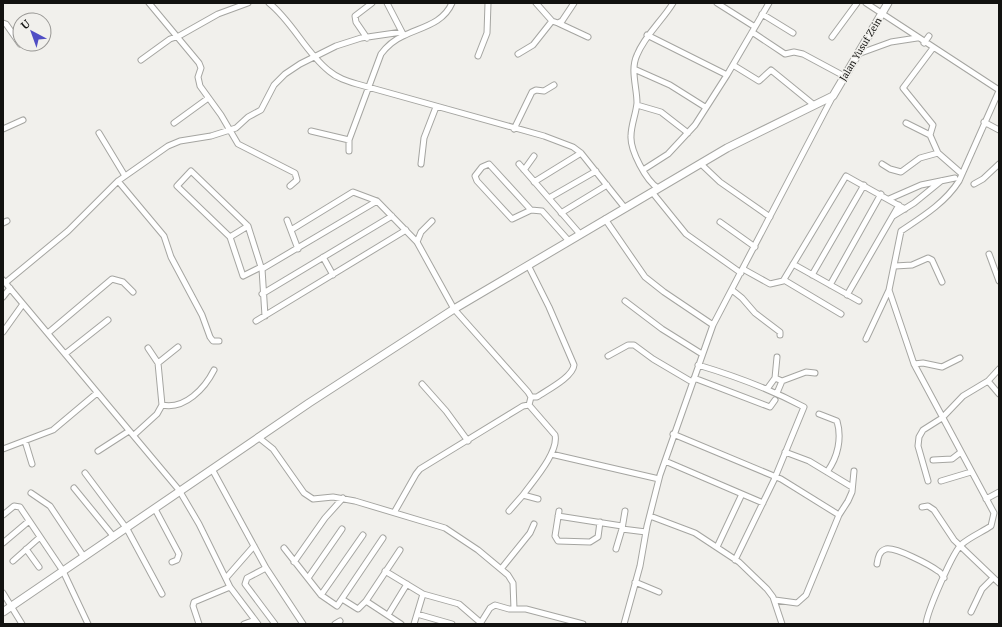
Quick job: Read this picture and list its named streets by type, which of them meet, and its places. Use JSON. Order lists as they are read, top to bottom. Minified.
{"streets":{"street":["Jalan Yusuf Zein"]},"north":"top left"}
